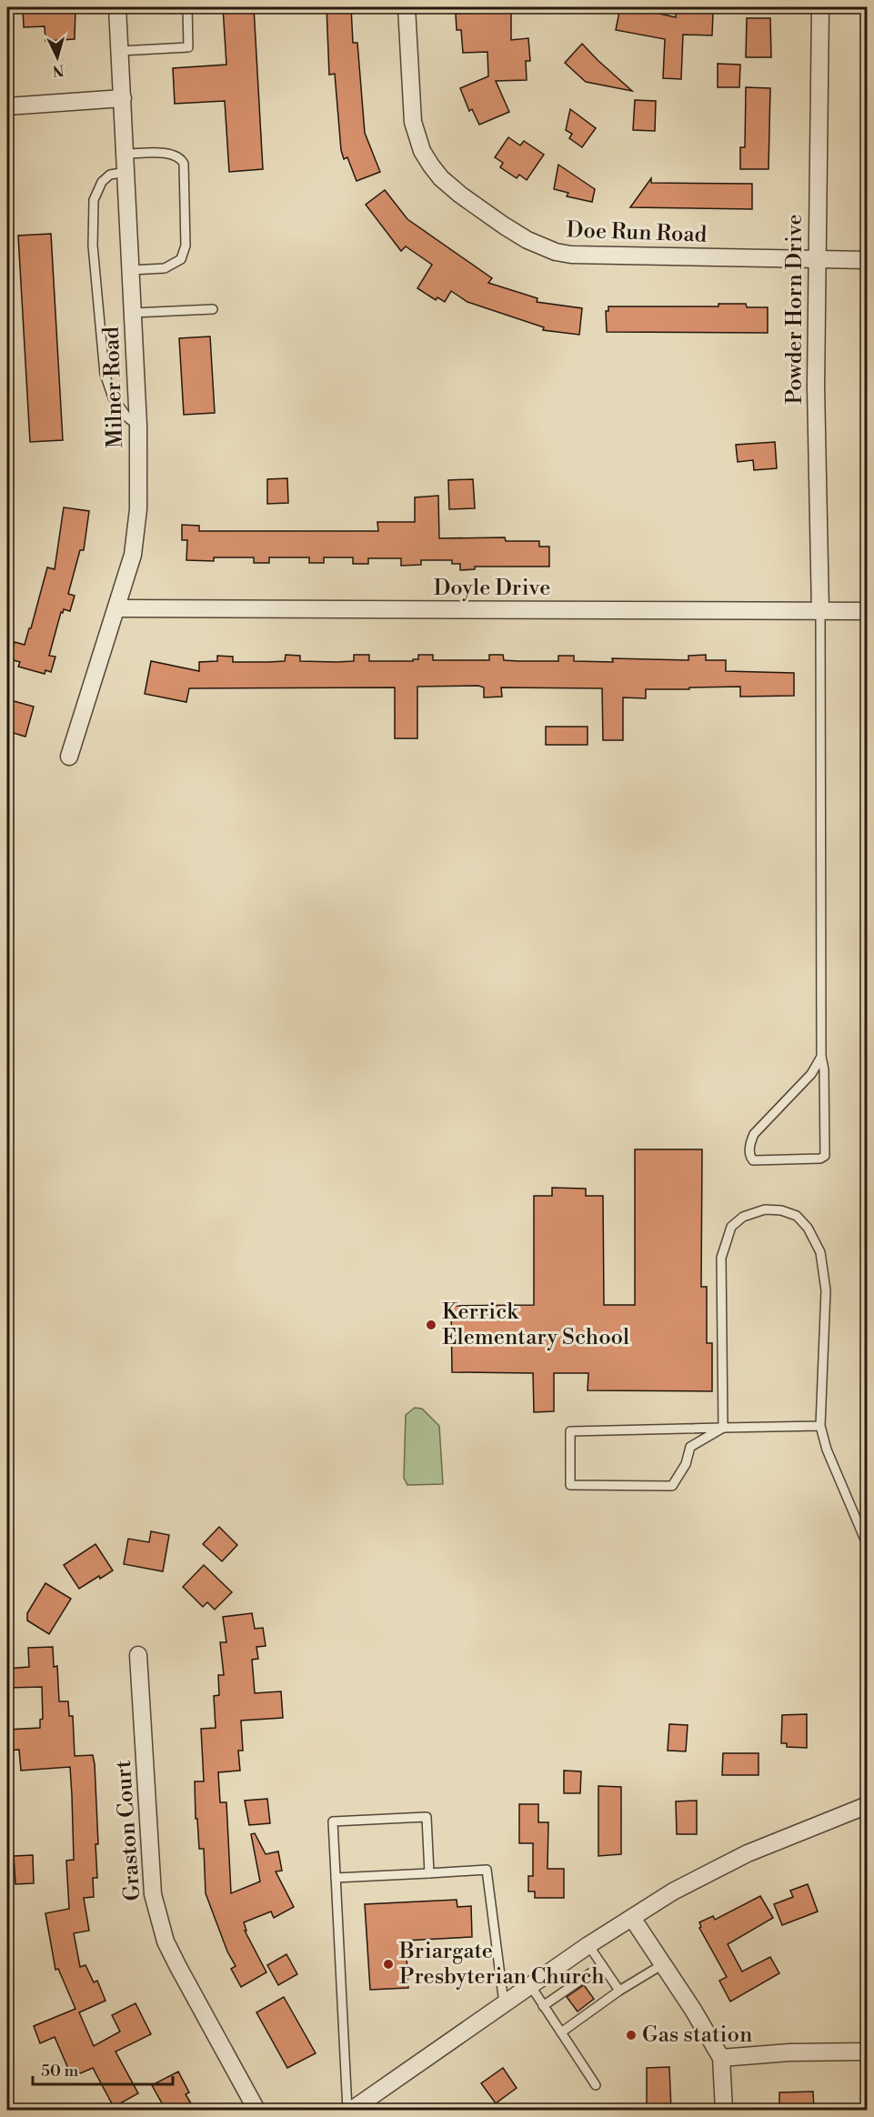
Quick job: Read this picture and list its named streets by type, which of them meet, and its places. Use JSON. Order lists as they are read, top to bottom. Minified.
{"streets":{"street":["Doe Run Road","Powder Horn Drive","Milner Road","Doyle Drive","Graston Court"]},"crossings":[["Doe Run Road","Powder Horn Drive"],["Powder Horn Drive","Doyle Drive"],["Milner Road","Doyle Drive"]],"places":["Kerrick Elementary School","Briargate Presbyterian Church","Gas station"],"scale_bar":"50 m","north":"bottom"}
